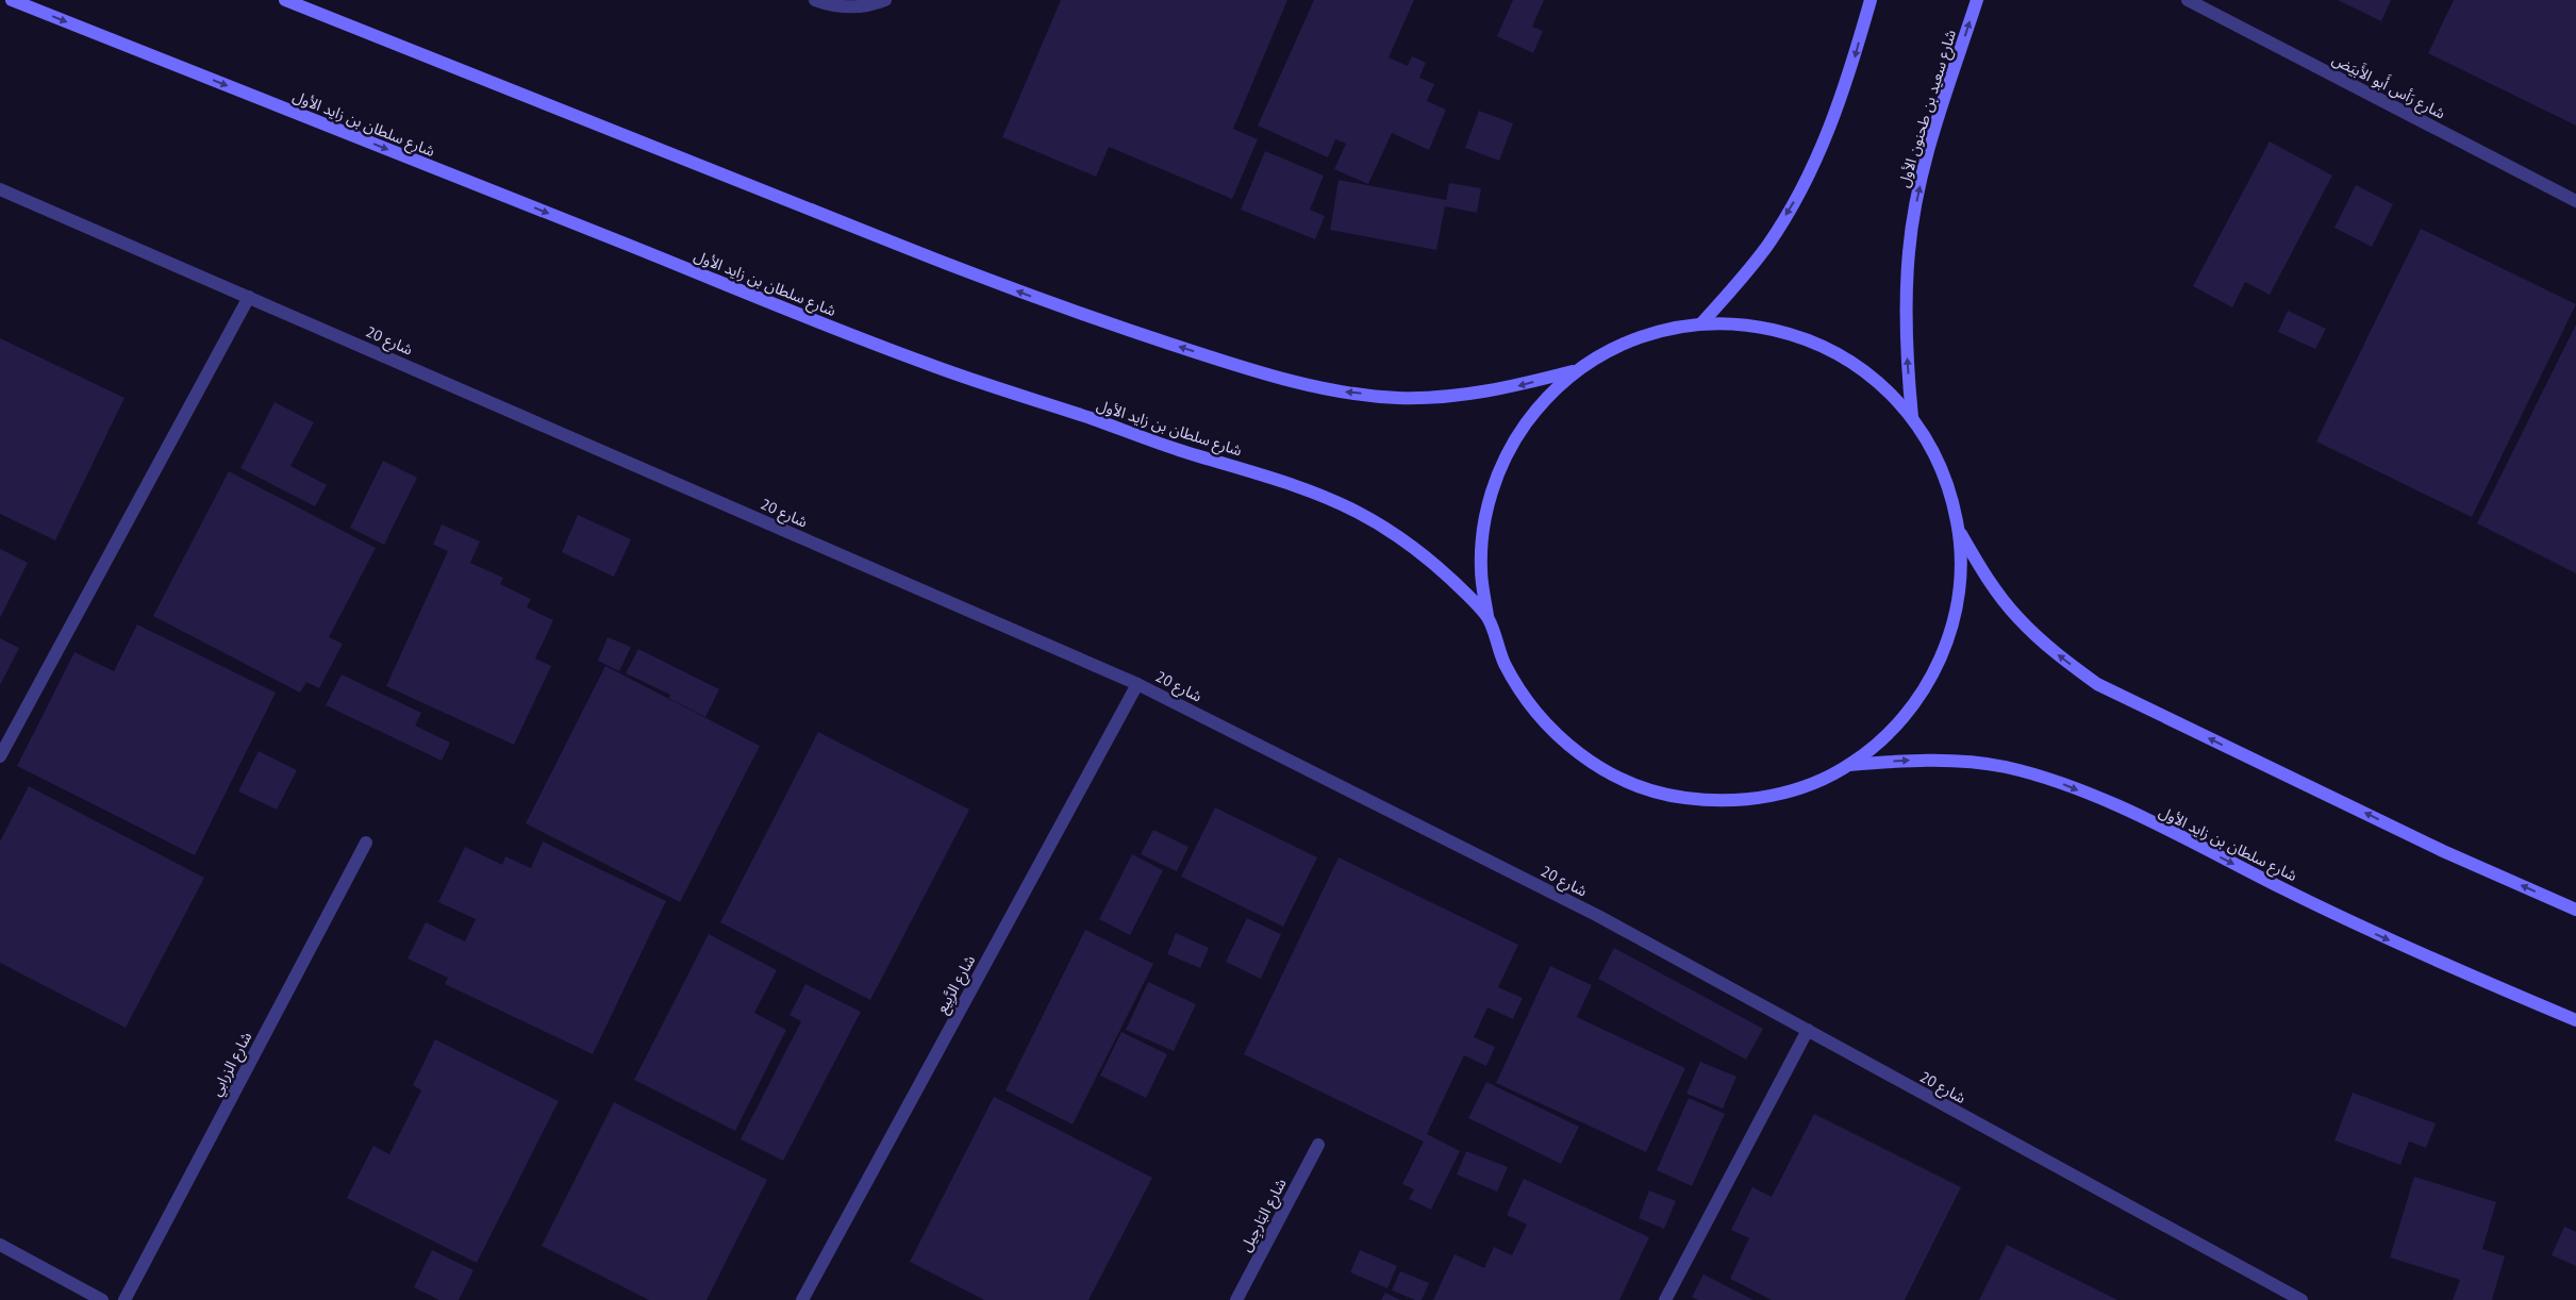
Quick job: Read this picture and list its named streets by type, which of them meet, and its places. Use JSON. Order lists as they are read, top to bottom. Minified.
{"streets":{"main road":["شارع سعيد بن طحنون الأول","شارع سلطان بن زايد الأول"],"street":["شارع رَأس أَبو الأَبيَض","شارع 20","شارع الرَّبِيع","شارع الزرابي","شارع البَارجِيل"]},"crossings":[["شارع 20","شارع الرَّبِيع"]]}
